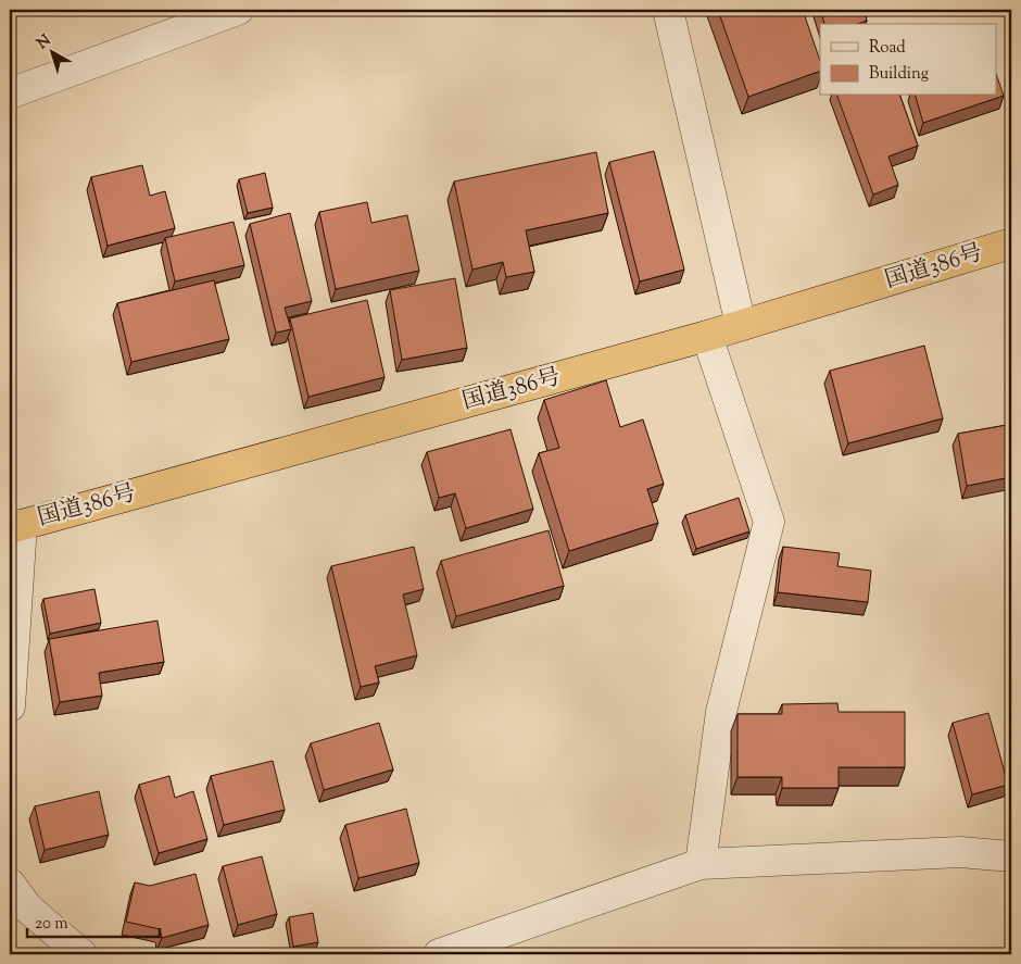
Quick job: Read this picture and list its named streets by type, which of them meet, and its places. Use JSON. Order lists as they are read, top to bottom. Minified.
{"streets":{"highway":["国道386号"]},"legend":["Road","Building"],"scale_bar":"20 m","north":"top left"}
